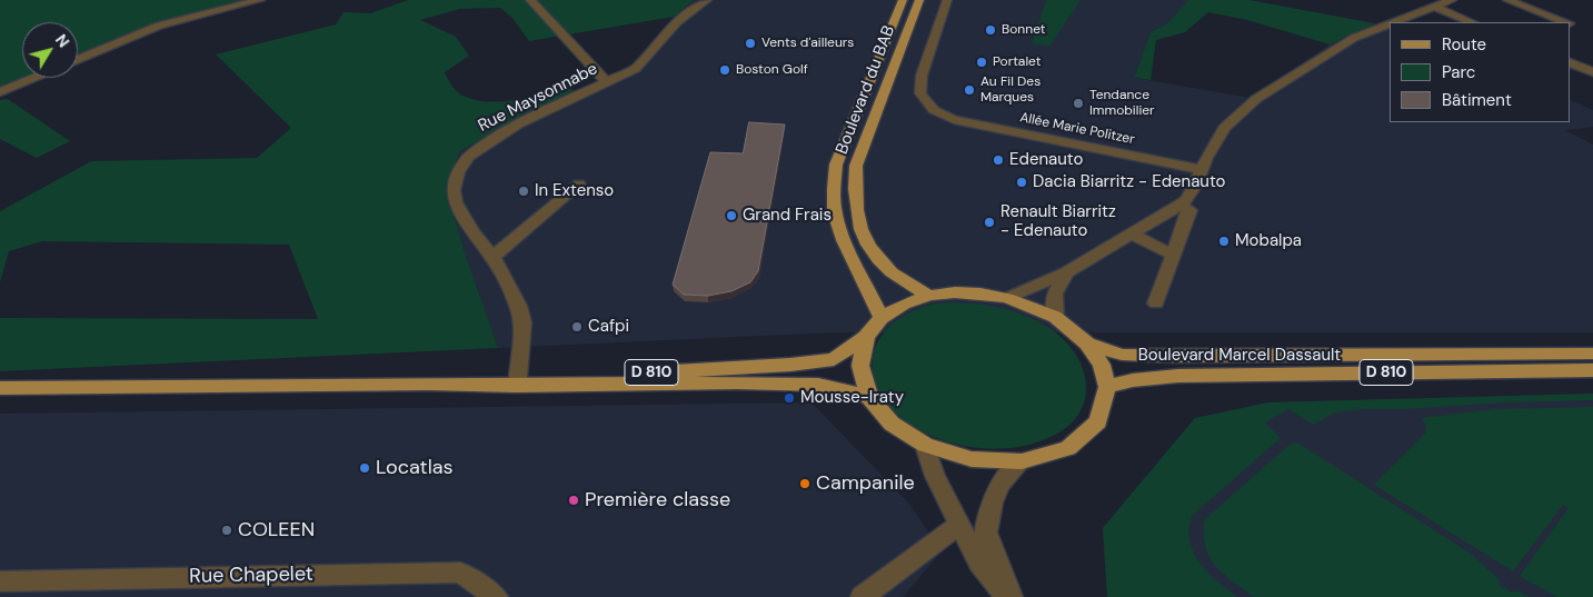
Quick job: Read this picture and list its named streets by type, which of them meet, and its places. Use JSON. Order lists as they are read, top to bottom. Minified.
{"streets":{"main road":["Boulevard du BAB","Boulevard Marcel Dassault","D 810"],"street":["Rue Maysonnabe","Allée Marie Politzer","Rue Chapelet"]},"crossings":[["Rue Maysonnabe","D 810"]],"places":["Bonnet","Vents d'ailleurs","Portalet","Boston Golf","Au Fil Des Marques","Tendance Immobilier","Edenauto","Dacia Biarritz - Edenauto","In Extenso","Grand Frais","Renault Biarritz - Edenauto","Mobalpa","Cafpi","Mousse-Iraty","Locatlas","Campanile","Première classe","COLEEN"],"legend":["Route","Parc","Bâtiment"],"north":"top right"}
